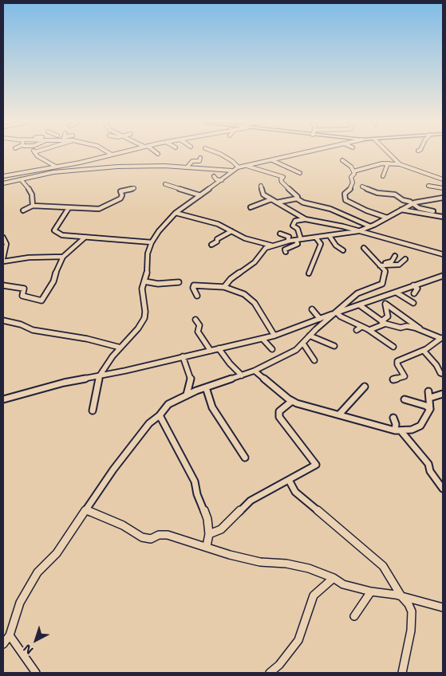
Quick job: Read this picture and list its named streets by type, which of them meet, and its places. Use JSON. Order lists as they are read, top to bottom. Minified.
{"north":"bottom left"}
